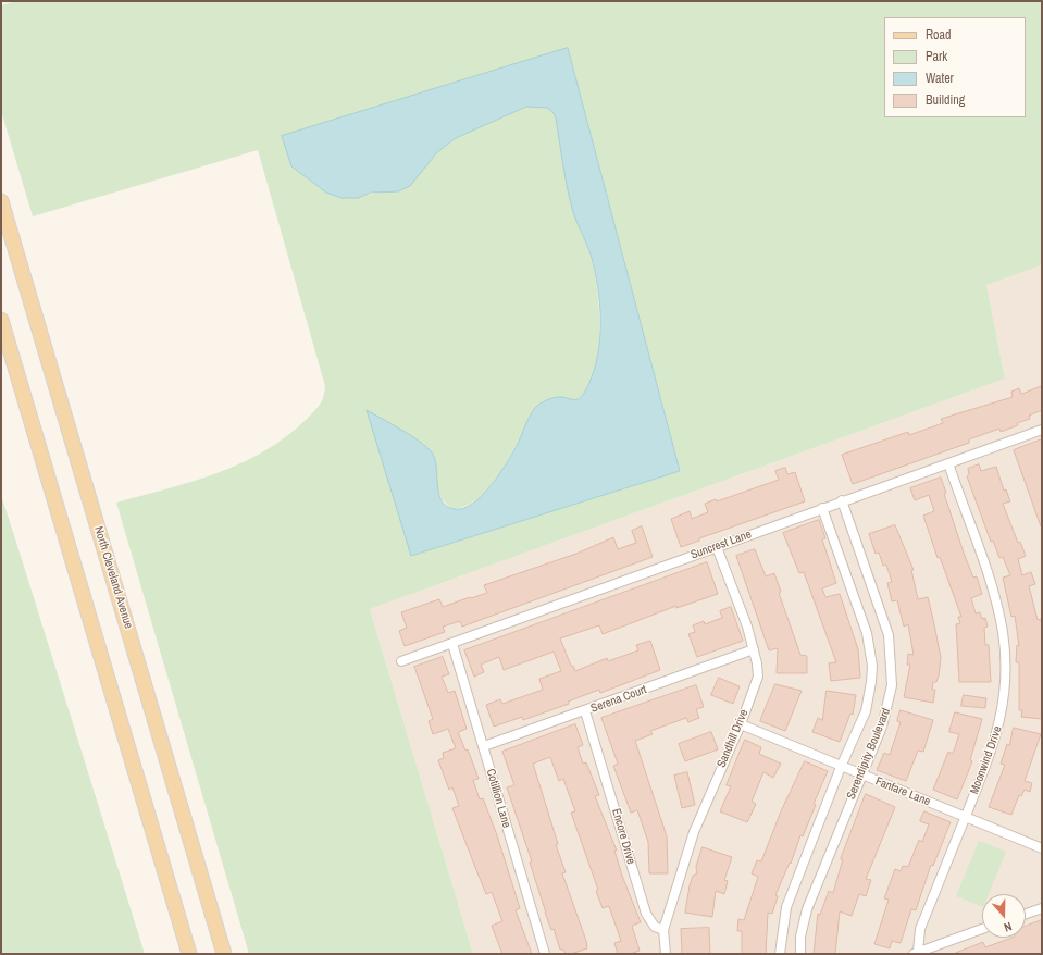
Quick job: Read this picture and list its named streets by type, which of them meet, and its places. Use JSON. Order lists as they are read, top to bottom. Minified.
{"streets":{"main road":["North Cleveland Avenue"],"street":["Suncrest Lane","Serena Court","Sandhill Drive","Serendipity Boulevard","Moonwind Drive","Fanfare Lane","Cotillion Lane","Encore Drive"]},"crossings":[["Suncrest Lane","Sandhill Drive"],["Suncrest Lane","Serendipity Boulevard"],["Suncrest Lane","Moonwind Drive"],["Suncrest Lane","Cotillion Lane"],["Serena Court","Sandhill Drive"],["Serena Court","Cotillion Lane"],["Serena Court","Encore Drive"],["Sandhill Drive","Fanfare Lane"],["Sandhill Drive","Encore Drive"],["Serendipity Boulevard","Fanfare Lane"],["Moonwind Drive","Fanfare Lane"]],"legend":["Road","Park","Water","Building"],"north":"bottom"}
